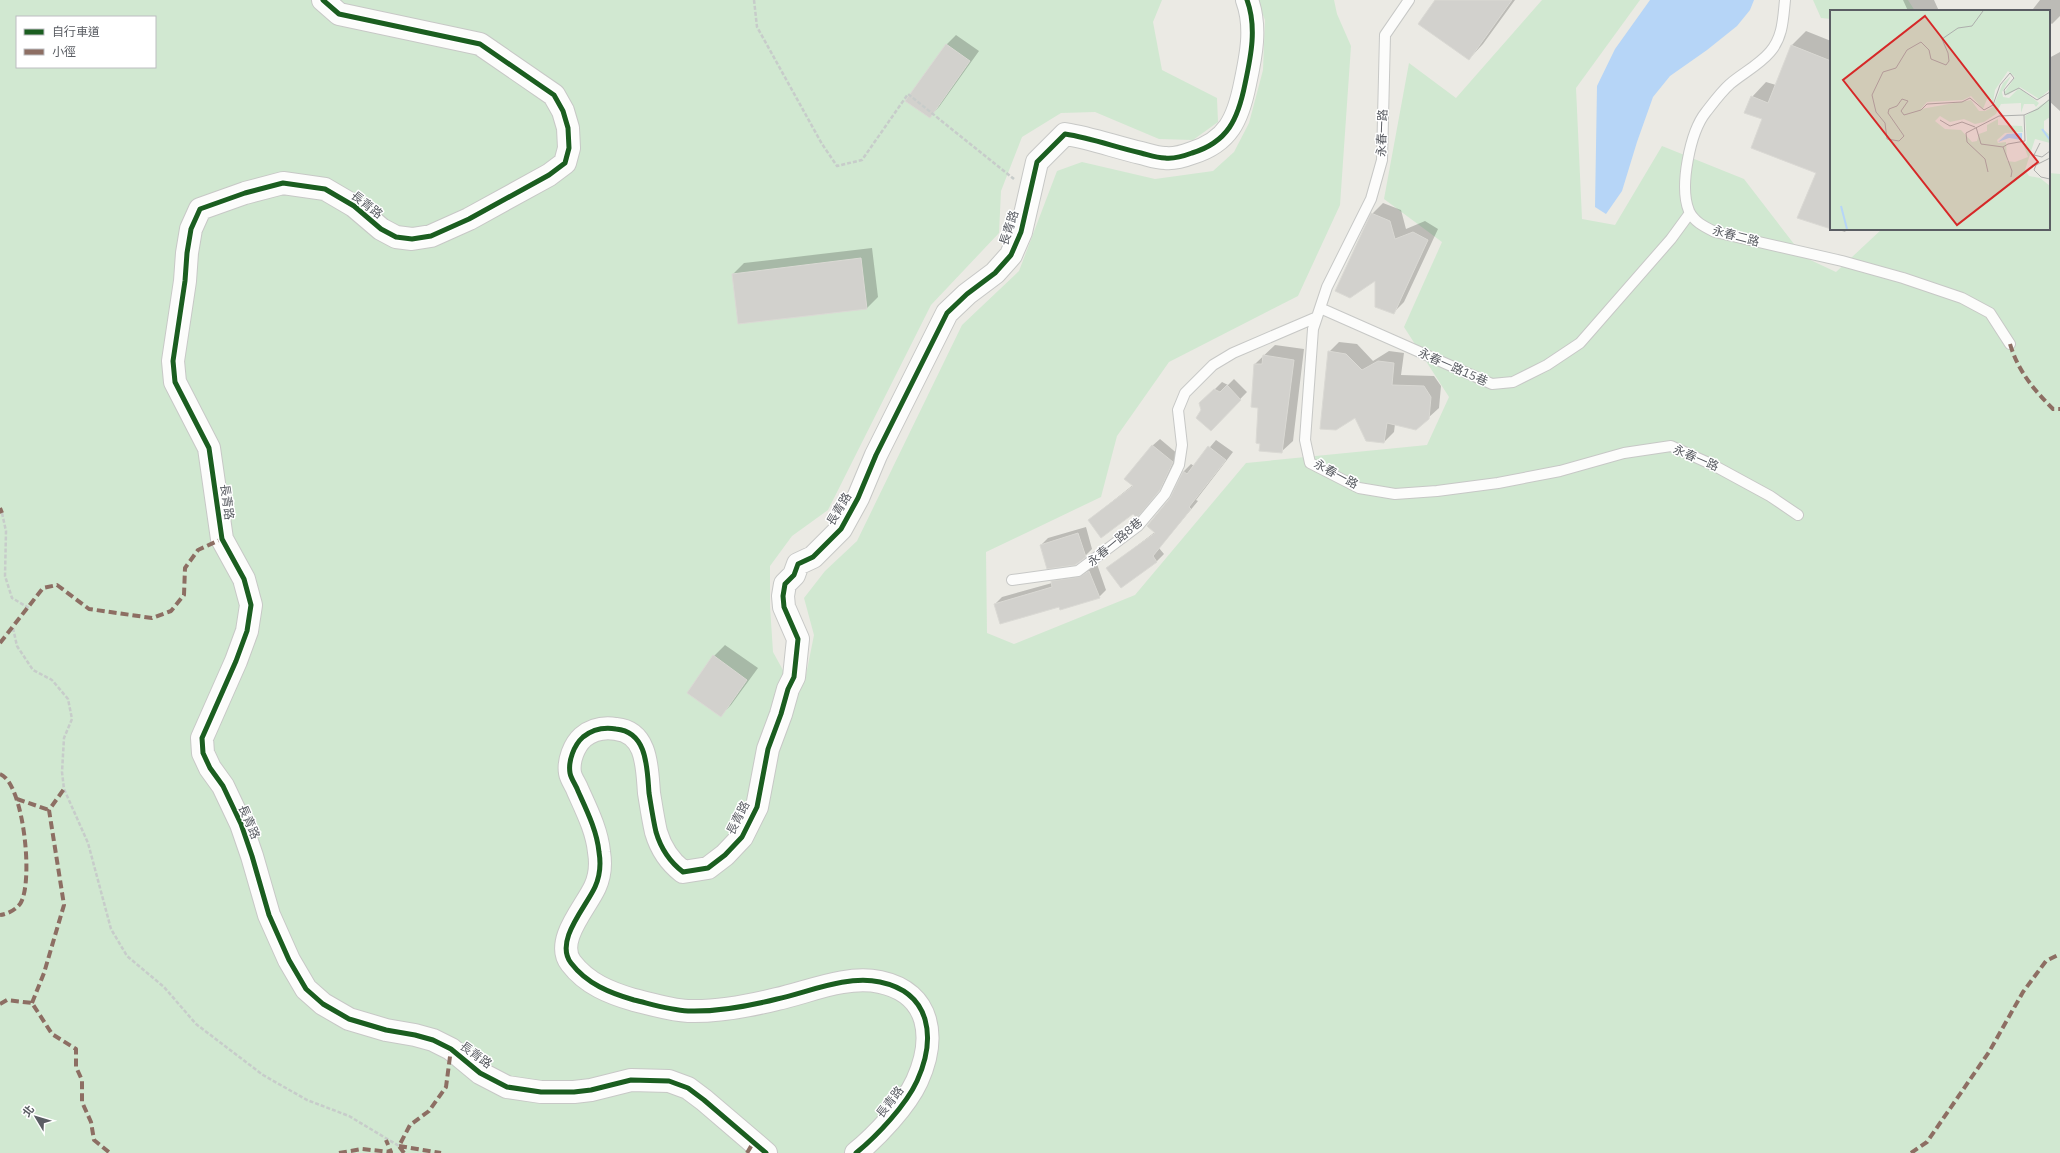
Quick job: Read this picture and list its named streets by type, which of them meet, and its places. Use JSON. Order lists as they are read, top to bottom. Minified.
{"streets":{"street":["長青路"],"lane":["永春一路","永春二路","永春一路15巷","永春一路8巷"]},"crossings":[["永春一路","永春一路15巷"],["永春一路","永春一路8巷"],["永春二路","永春一路15巷"],["永春一路15巷","永春一路8巷"]],"legend":["自行車道","小徑"],"north":"top left"}
